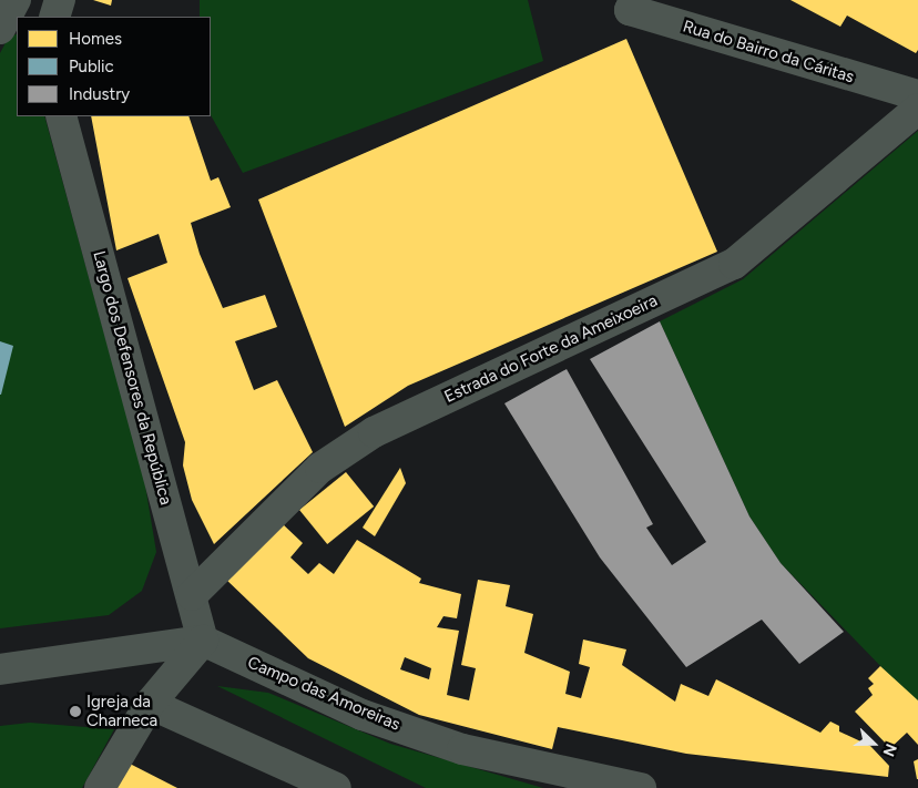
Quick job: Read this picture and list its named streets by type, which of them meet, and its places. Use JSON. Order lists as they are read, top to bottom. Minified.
{"streets":{"street":["Rua do Bairro da Cáritas","Estrada do Forte da Ameixoeira","Largo dos Defensores da República","Campo das Amoreiras"]},"crossings":[["Estrada do Forte da Ameixoeira","Largo dos Defensores da República"],["Largo dos Defensores da República","Campo das Amoreiras"]],"places":["Igreja da Charneca"],"legend":["Homes","Public","Industry"],"north":"right"}
